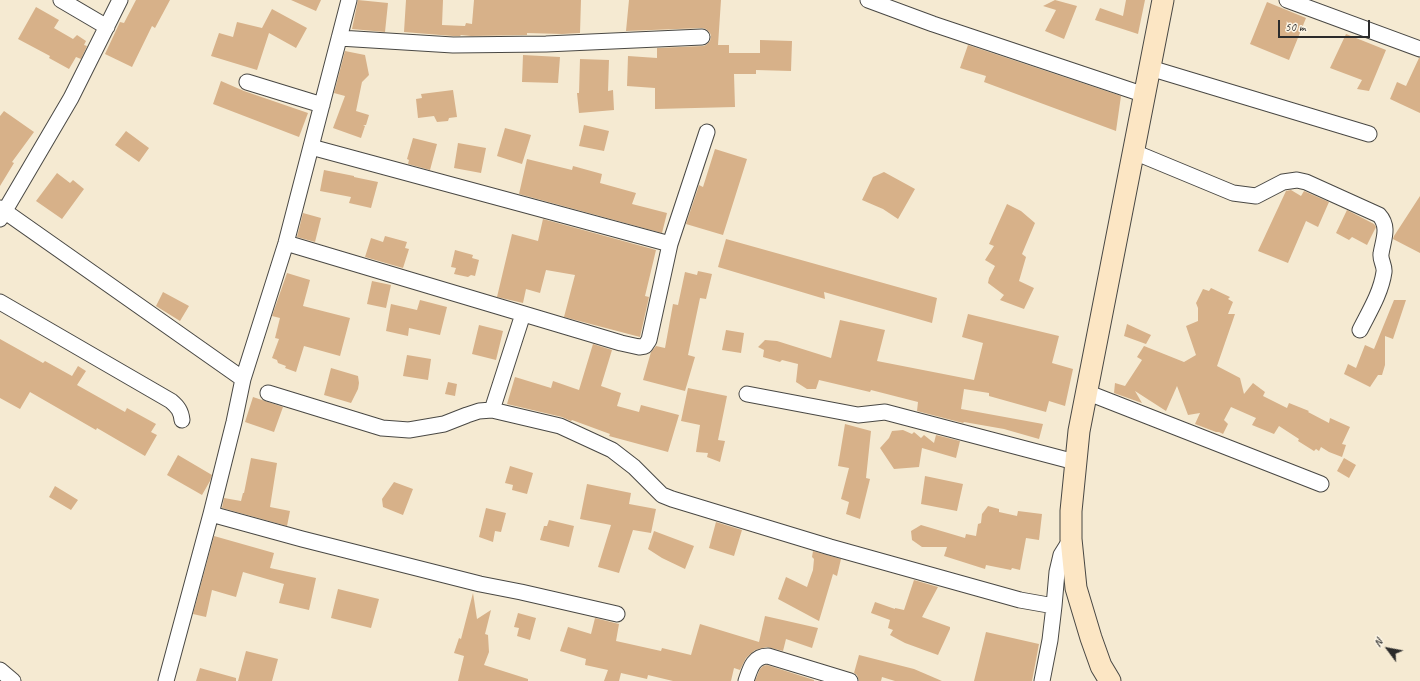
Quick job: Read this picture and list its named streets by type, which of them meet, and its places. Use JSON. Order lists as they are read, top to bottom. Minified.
{"scale_bar":"50 m","north":"top left"}
